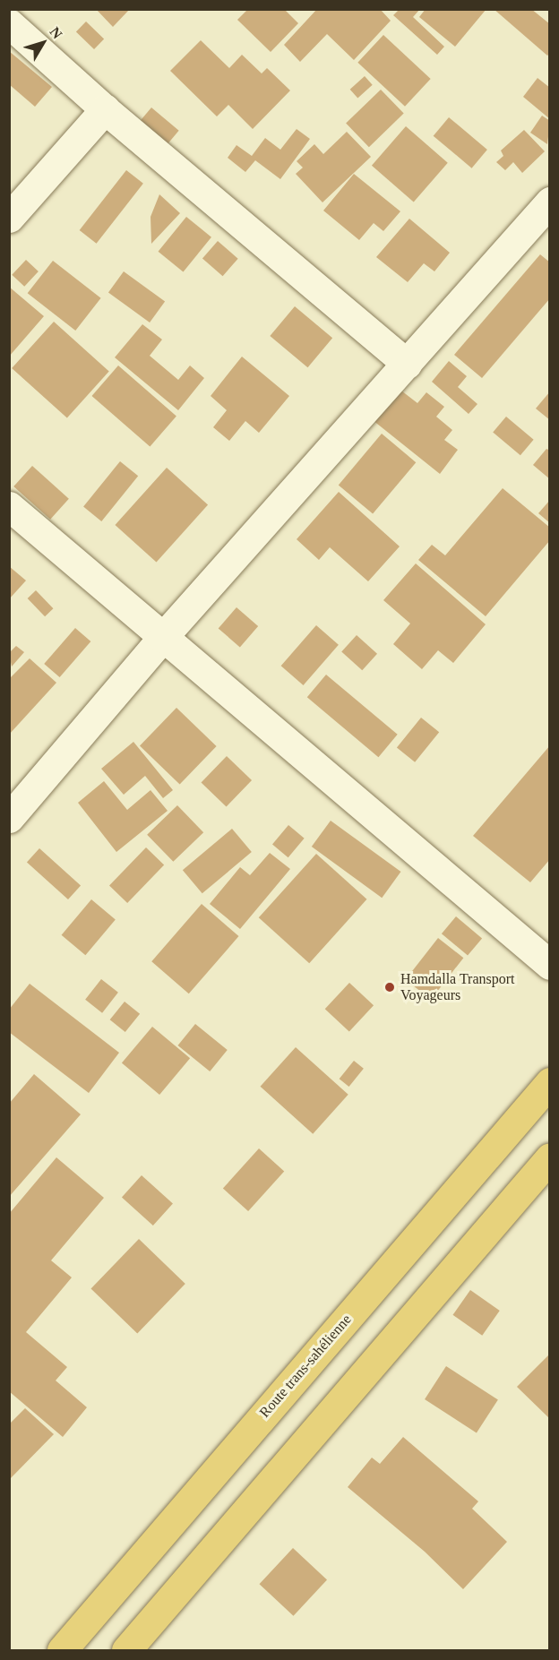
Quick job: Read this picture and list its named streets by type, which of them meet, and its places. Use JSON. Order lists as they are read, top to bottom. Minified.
{"streets":{"highway":["Route trans-sahélienne"]},"places":["Hamdalla Transport Voyageurs"],"north":"top right"}
